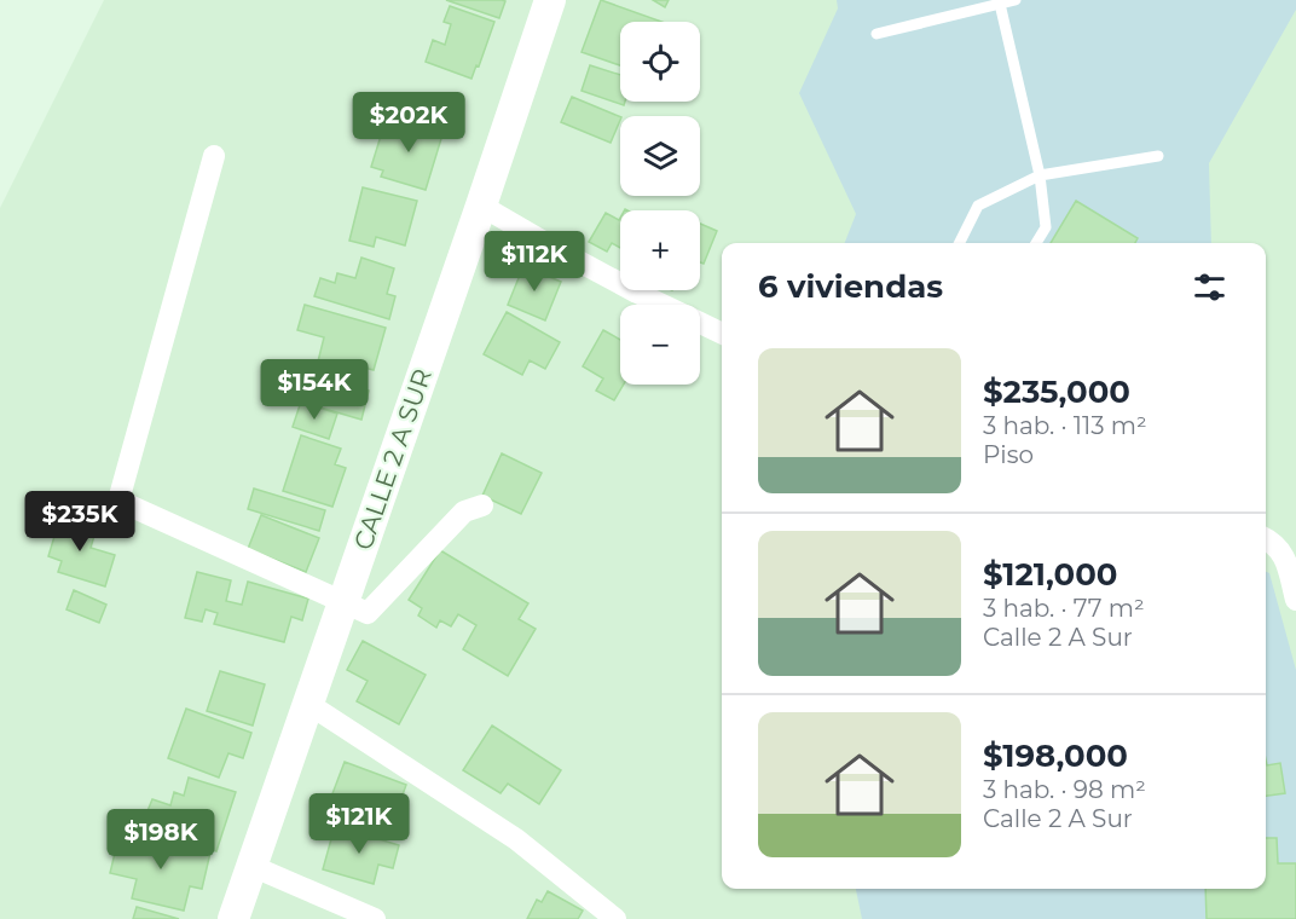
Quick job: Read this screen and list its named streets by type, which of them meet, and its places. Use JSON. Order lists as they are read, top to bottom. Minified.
{"streets":{"main road":["CALLE 2 A SUR"]},"page":{"map_buttons":["+","−"],"price":["$202K","$112K","$154K","$235K","$121K","$198K"],"heading":"6 viviendas","list":[{"name":"$235,000","note":"3 hab. · 113 m² · Piso"},{"name":"$121,000","note":"3 hab. · 77 m² · Calle 2 A Sur"},{"name":"$198,000","note":"3 hab. · 98 m² · Calle 2 A Sur"}]}}
